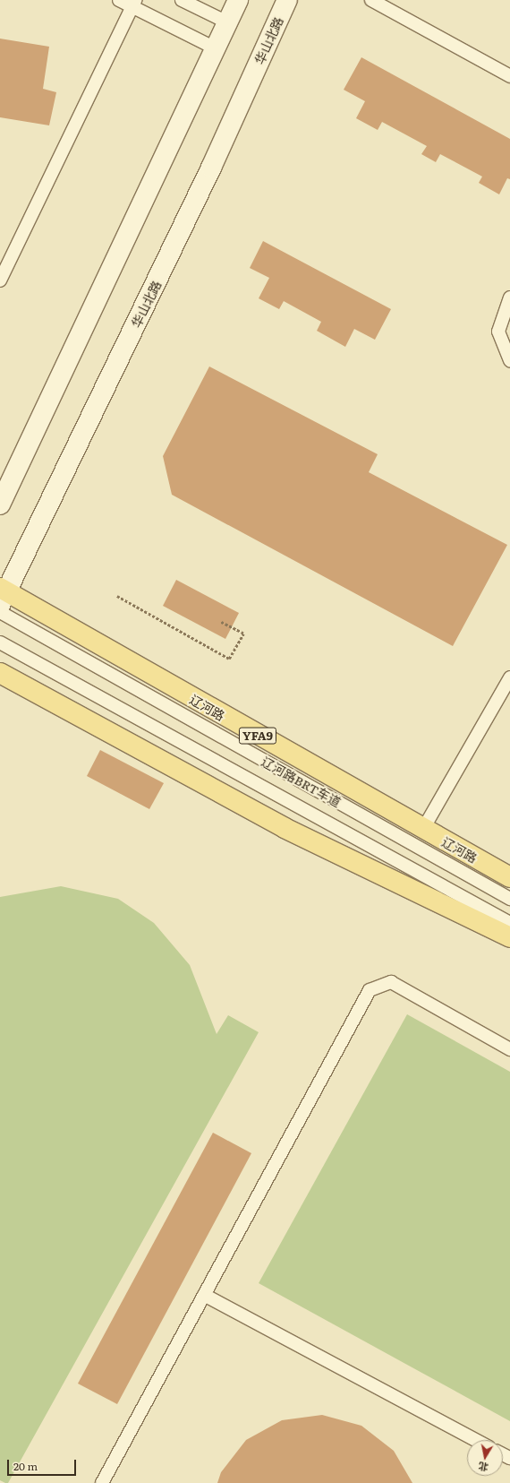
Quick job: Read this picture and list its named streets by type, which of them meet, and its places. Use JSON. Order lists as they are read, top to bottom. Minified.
{"streets":{"main road":["华山北路","辽河路","YFA9"],"lane":["辽河路BRT车道"]},"crossings":[["华山北路","辽河路"]],"scale_bar":"20 m","north":"bottom"}
